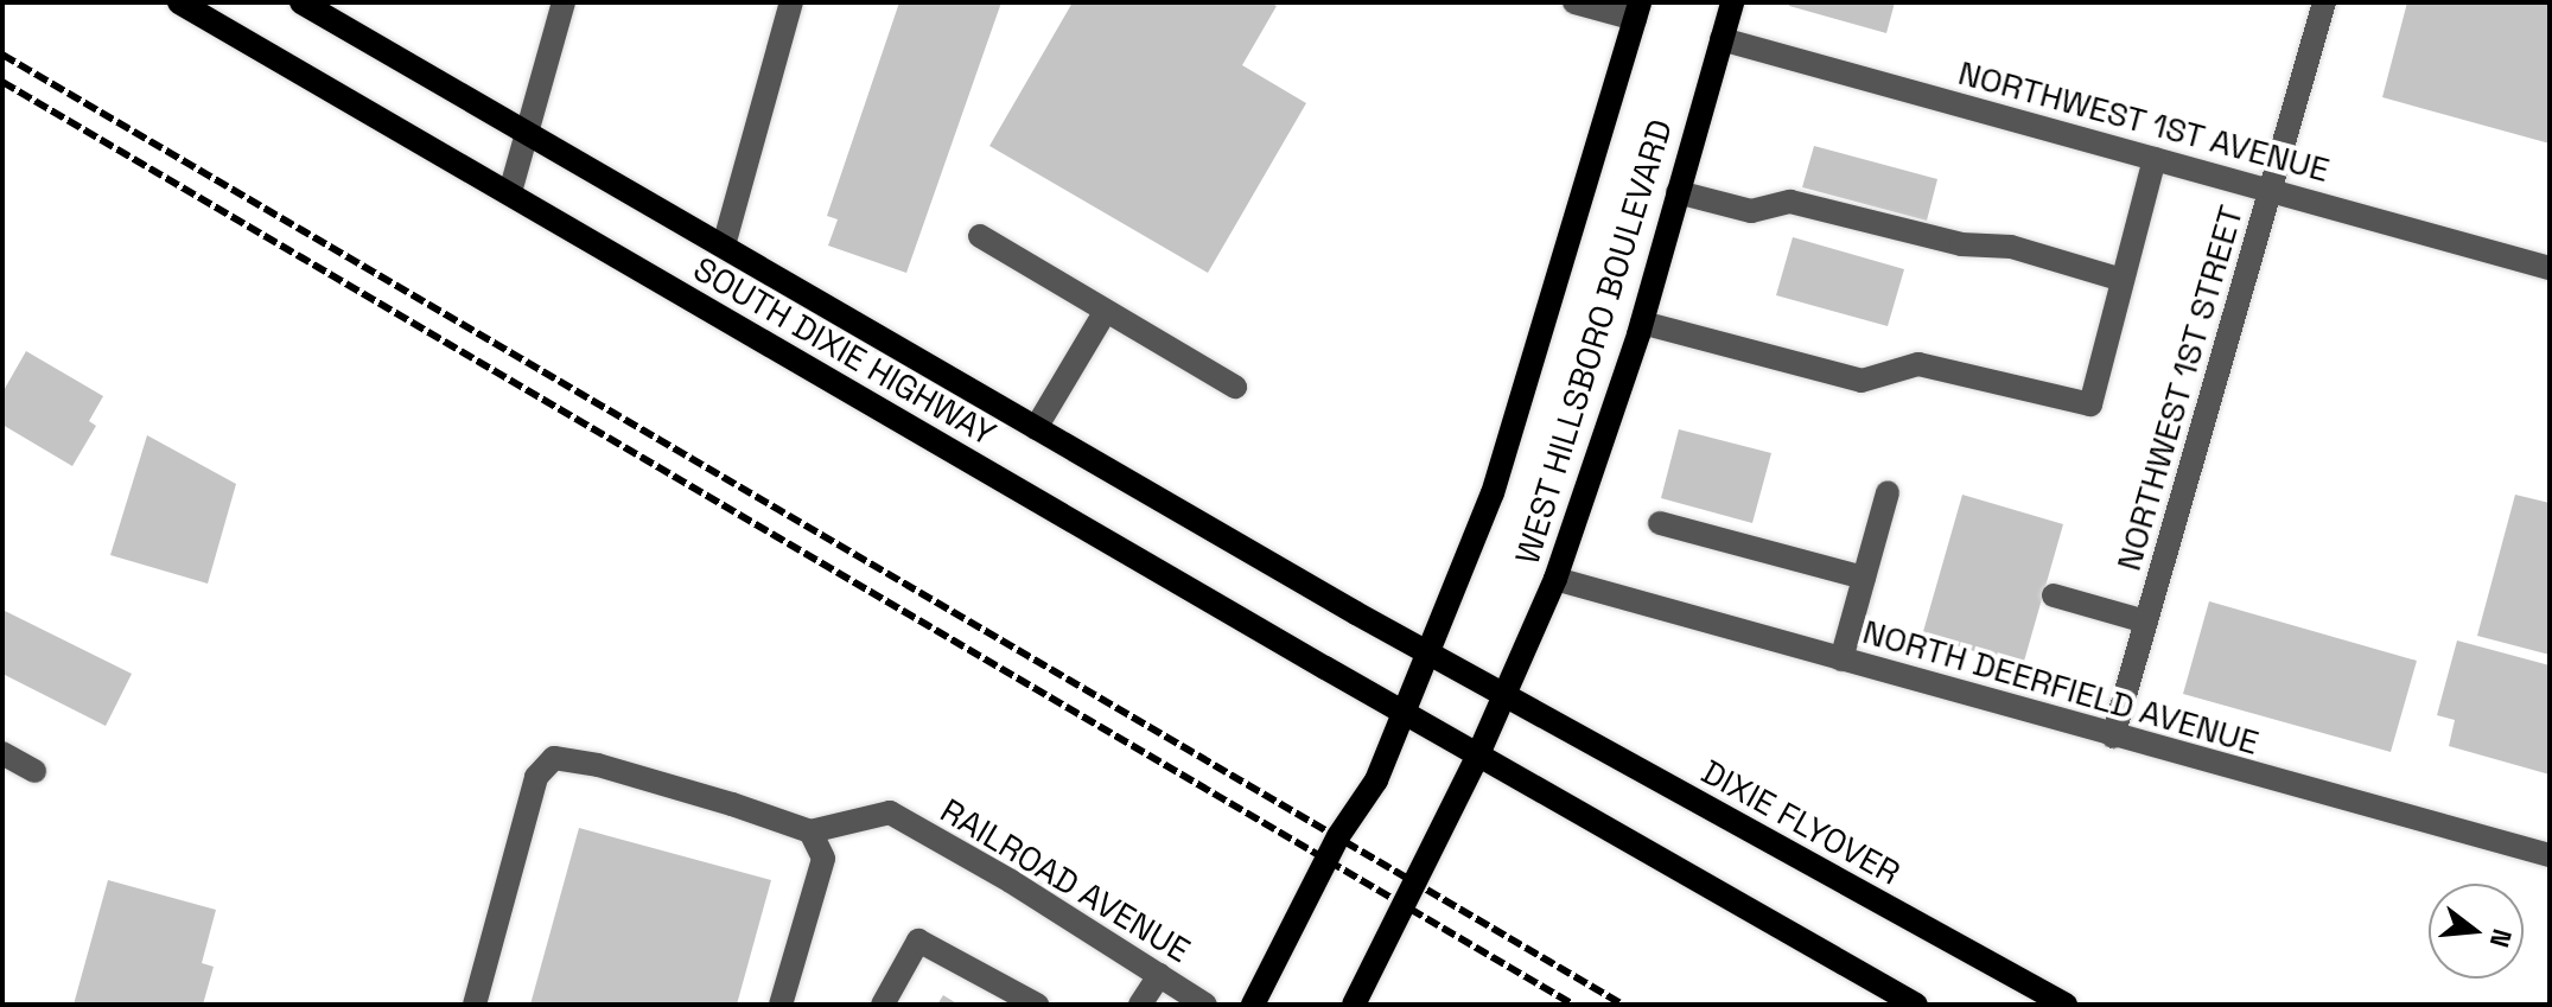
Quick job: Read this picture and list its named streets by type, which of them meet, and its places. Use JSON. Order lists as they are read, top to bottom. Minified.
{"streets":{"main road":["WEST HILLSBORO BOULEVARD","SOUTH DIXIE HIGHWAY","DIXIE FLYOVER"],"street":["NORTHWEST 1ST AVENUE","NORTHWEST 1ST STREET","NORTH DEERFIELD AVENUE","RAILROAD AVENUE"]},"crossings":[["NORTHWEST 1ST AVENUE","WEST HILLSBORO BOULEVARD"],["NORTHWEST 1ST AVENUE","NORTHWEST 1ST STREET"],["WEST HILLSBORO BOULEVARD","SOUTH DIXIE HIGHWAY"],["WEST HILLSBORO BOULEVARD","NORTH DEERFIELD AVENUE"],["WEST HILLSBORO BOULEVARD","DIXIE FLYOVER"],["SOUTH DIXIE HIGHWAY","DIXIE FLYOVER"],["NORTHWEST 1ST STREET","NORTH DEERFIELD AVENUE"]],"north":"right"}
